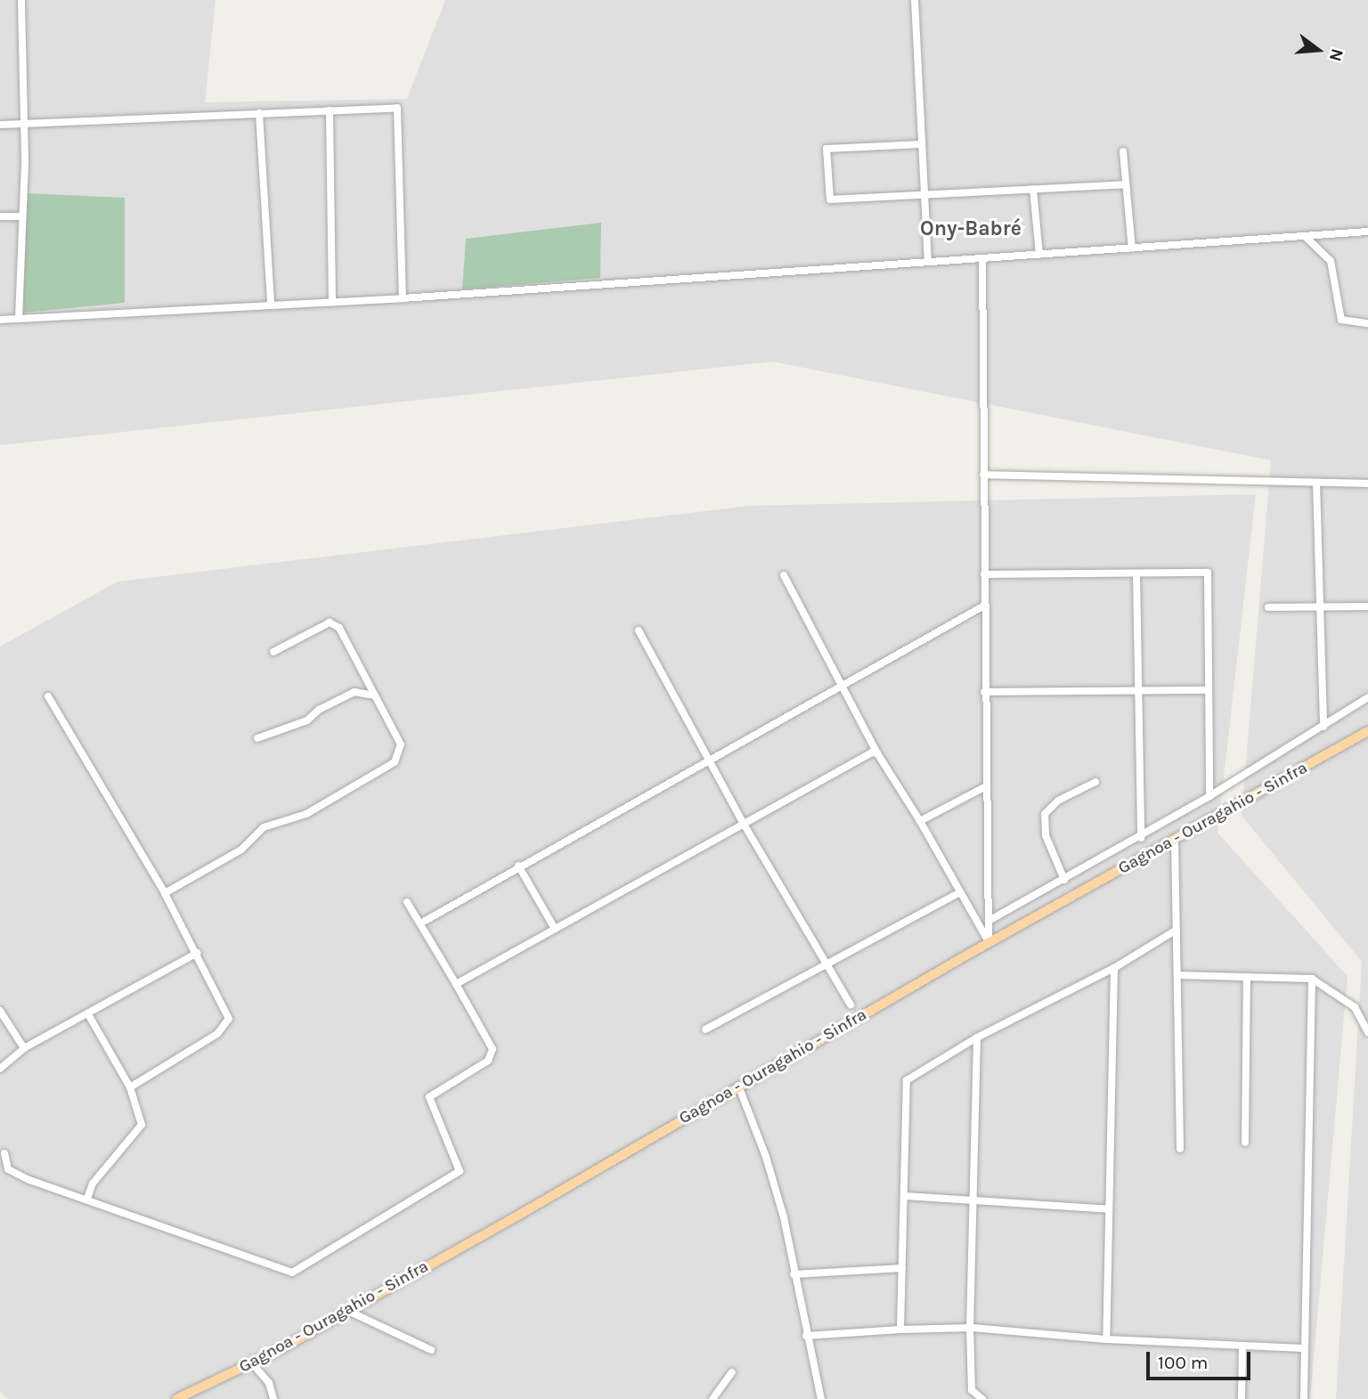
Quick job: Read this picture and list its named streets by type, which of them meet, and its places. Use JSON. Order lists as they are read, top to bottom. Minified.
{"streets":{"main road":["Gagnoa - Ouragahio - Sinfra"]},"districts":["Ony-Babré"],"scale_bar":"100 m","north":"right"}
